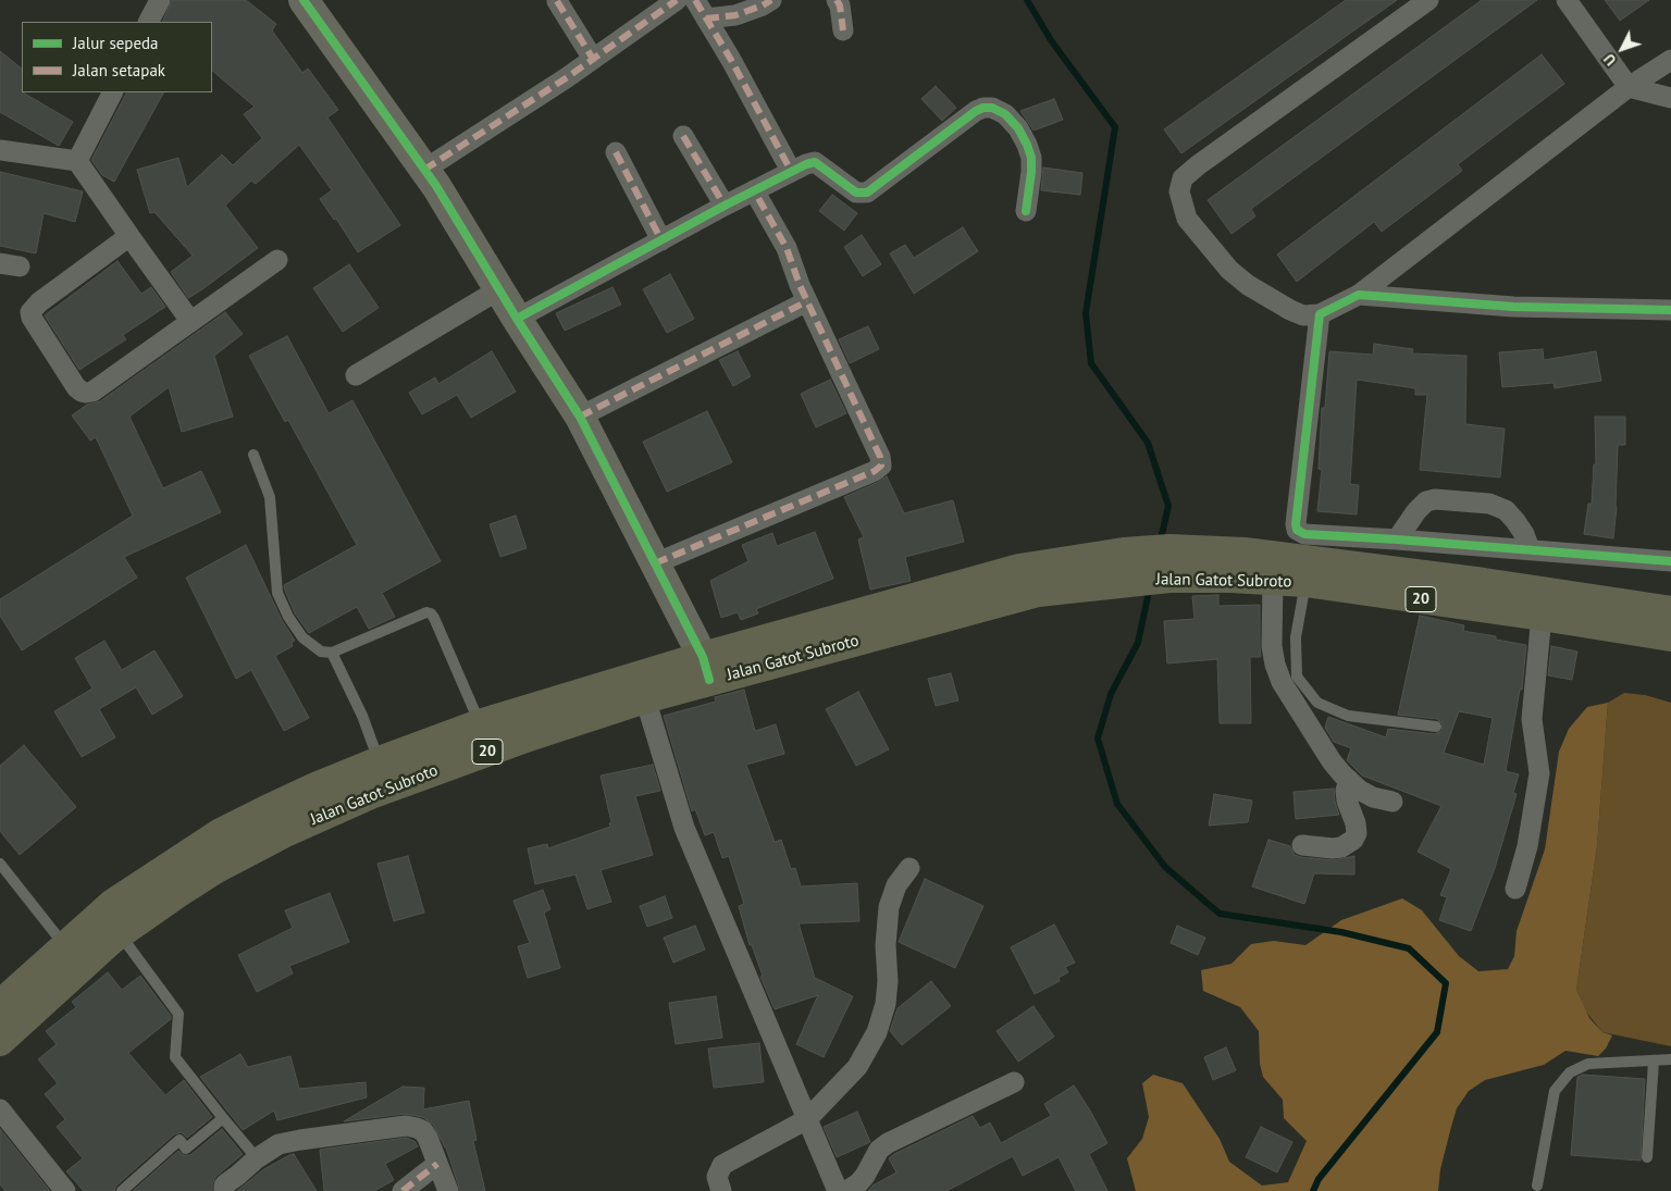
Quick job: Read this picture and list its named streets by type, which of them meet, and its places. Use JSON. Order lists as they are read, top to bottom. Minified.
{"streets":{"highway":["Jalan Gatot Subroto","20"]},"legend":["Jalur sepeda","Jalan setapak"],"north":"bottom left"}
